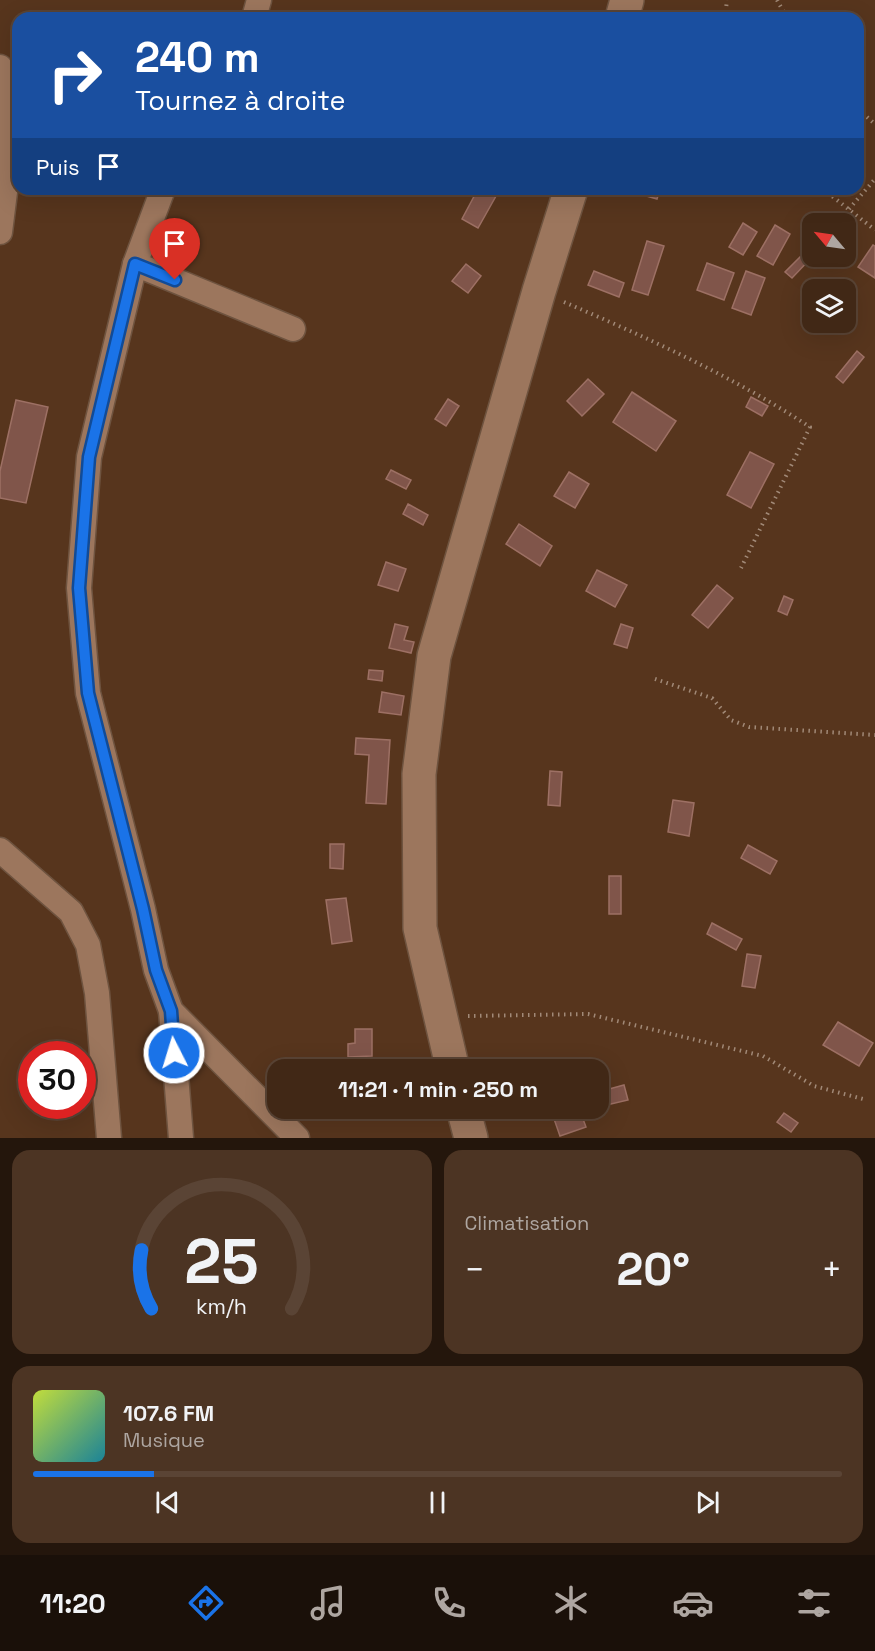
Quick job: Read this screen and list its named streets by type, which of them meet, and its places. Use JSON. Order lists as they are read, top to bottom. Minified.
{"north":"top left","page":{"turn":["240 m","Tournez à droite"],"then":"Puis","limit":"30","trip":"11:21 · 1 min · 250 m","tile":"Climatisation","heat":["−","20°","+"],"song":["107.6 FM","Musique"],"tabs":"11:20","gauge":["25","km/h"]}}
